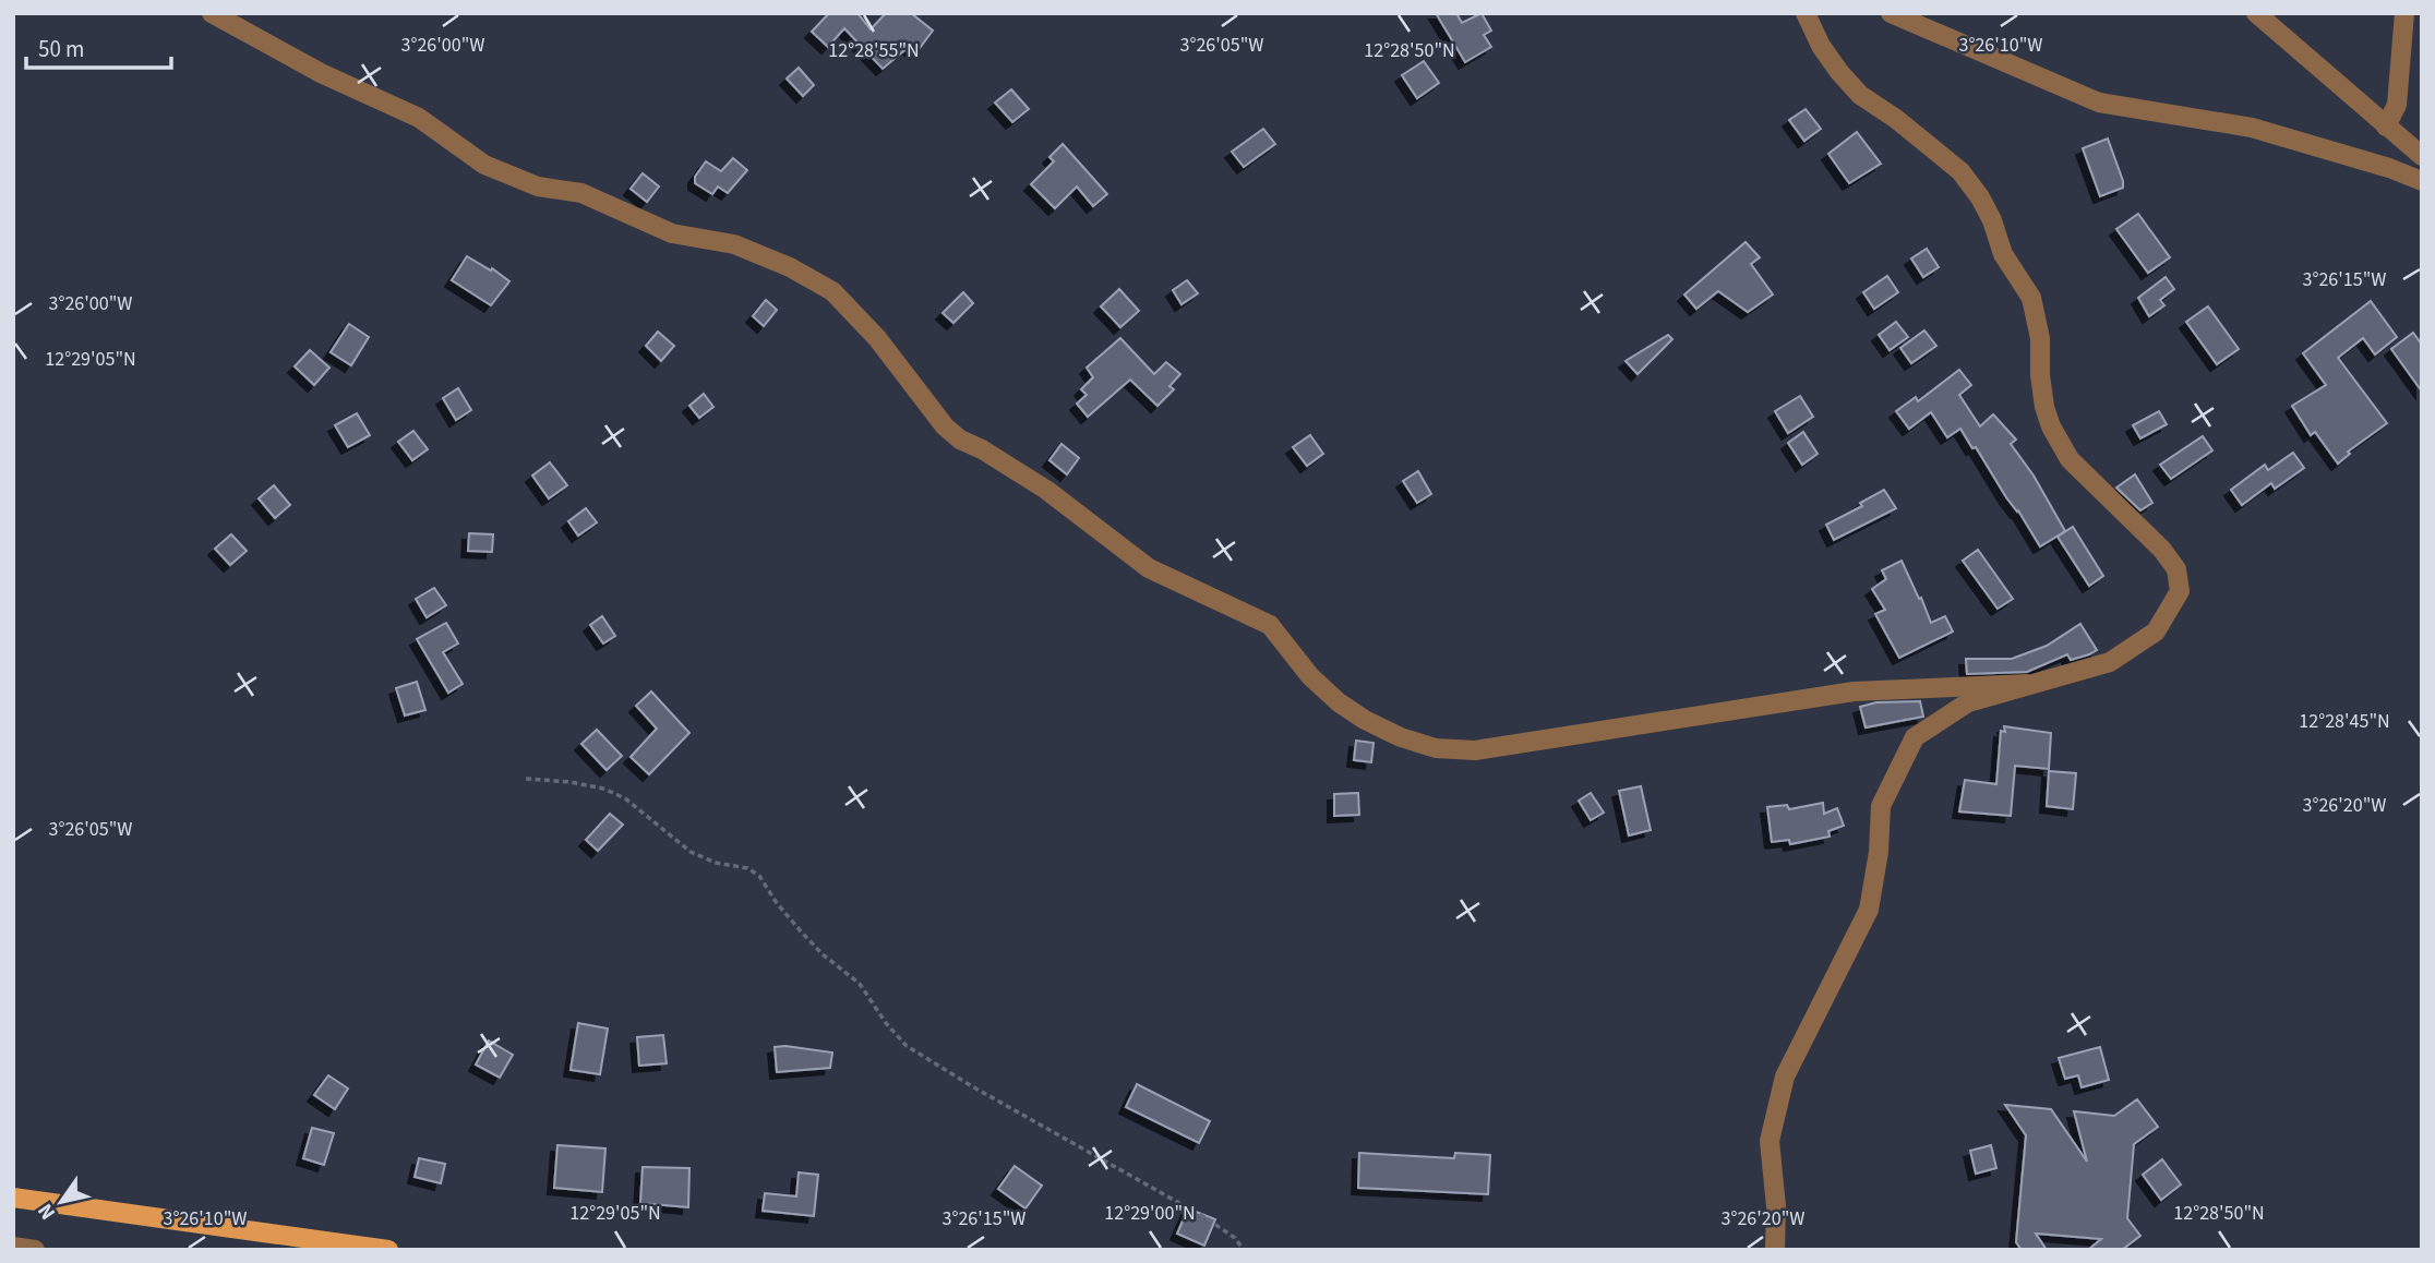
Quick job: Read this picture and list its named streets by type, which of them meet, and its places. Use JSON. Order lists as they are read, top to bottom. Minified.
{"scale_bar":"50 m","north":"bottom left","coordinates":["3°26'00\"W","3°26'05\"W","3°26'10\"W","12°28'55\"N","12°28'50\"N","3°26'15\"W","12°29'05\"N","12°28'45\"N","3°26'20\"W","12°29'00\"N"]}
